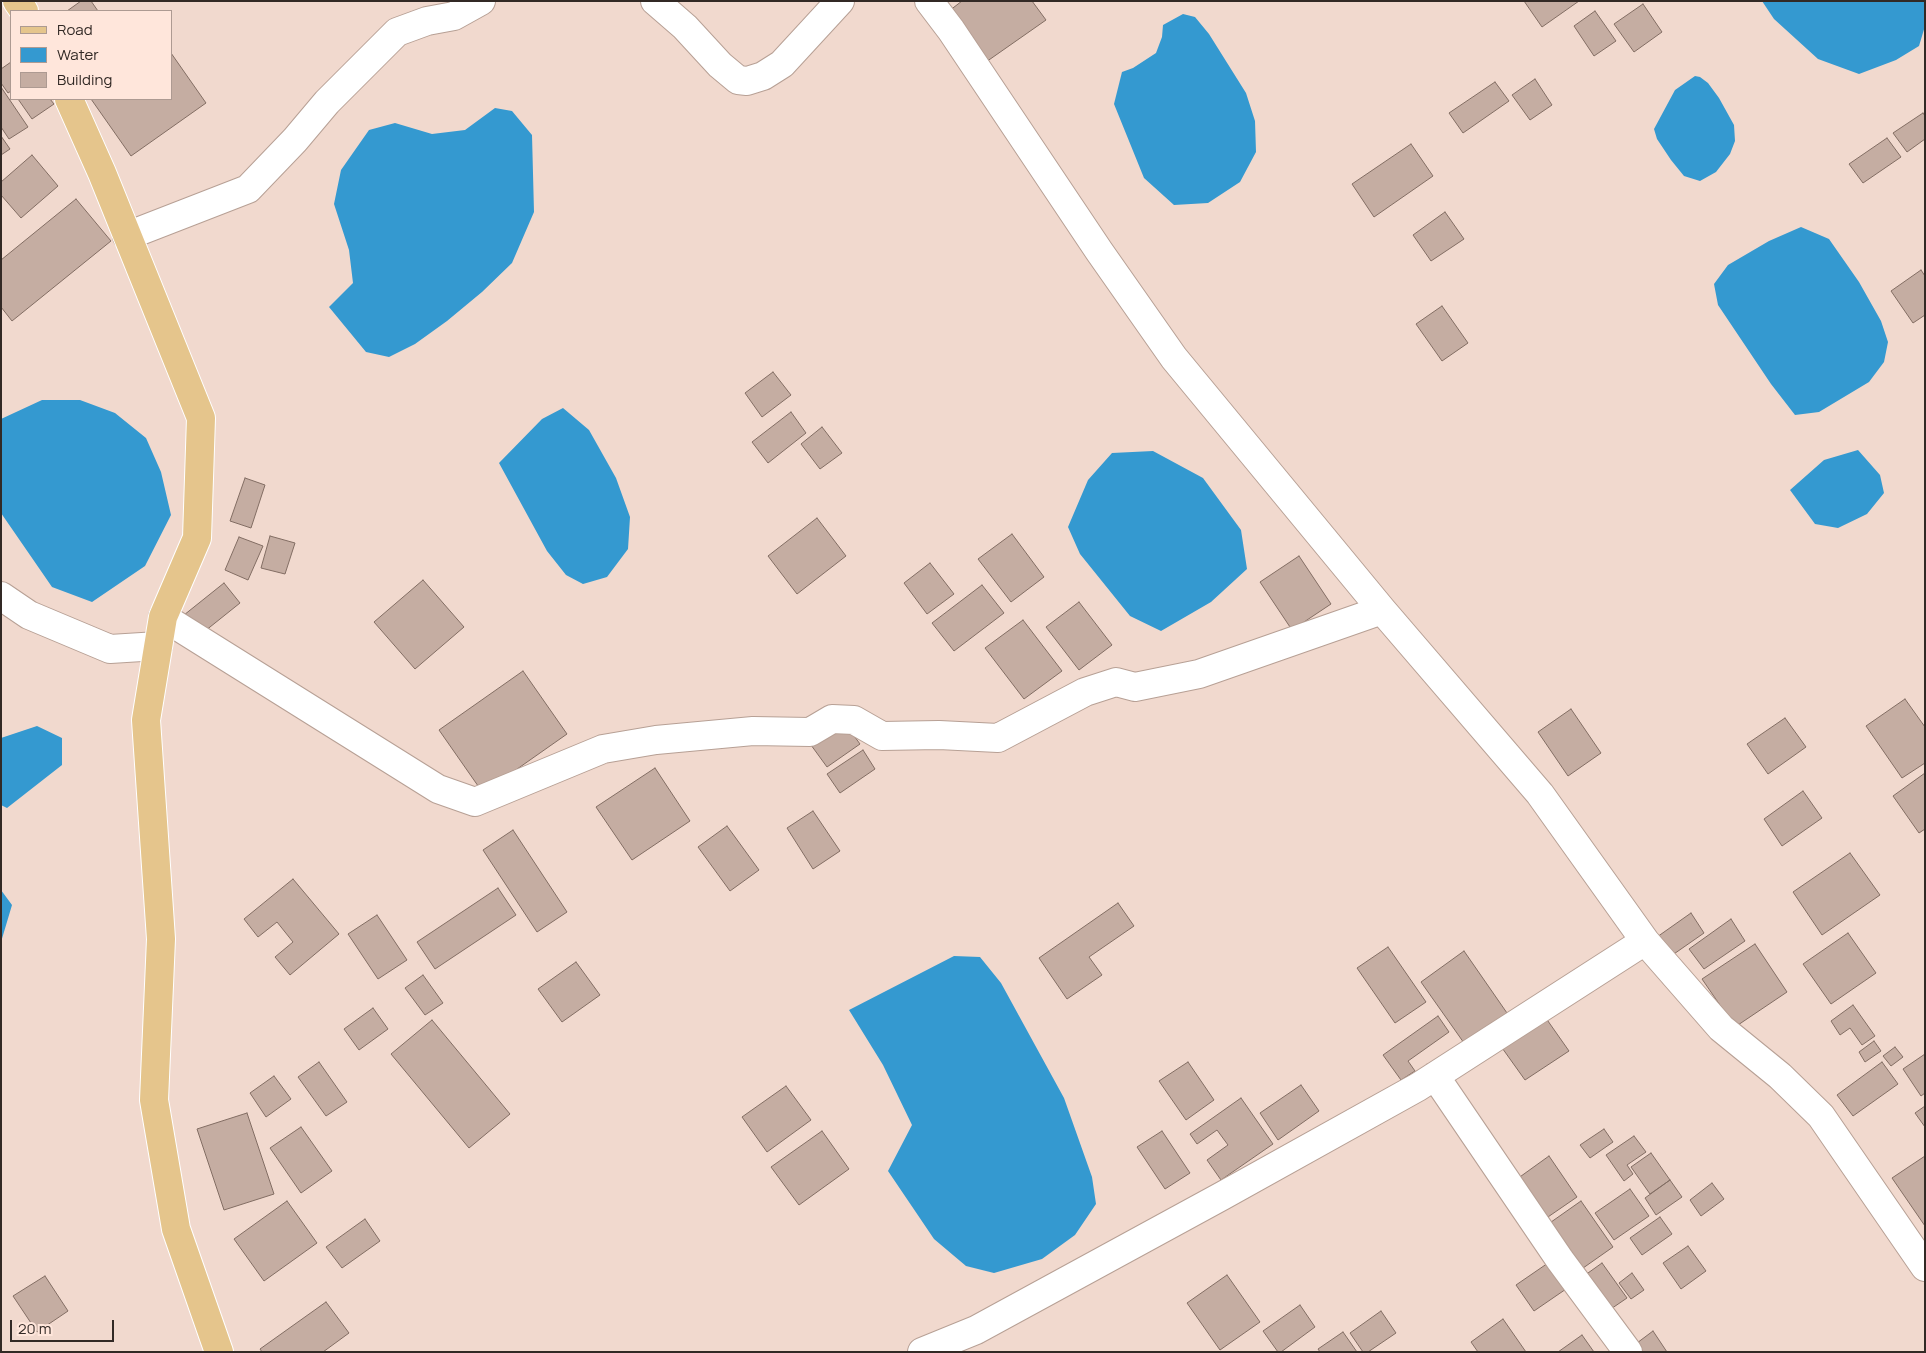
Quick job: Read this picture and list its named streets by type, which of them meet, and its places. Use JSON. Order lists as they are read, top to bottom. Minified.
{"legend":["Road","Water","Building"],"scale_bar":"20 m"}
